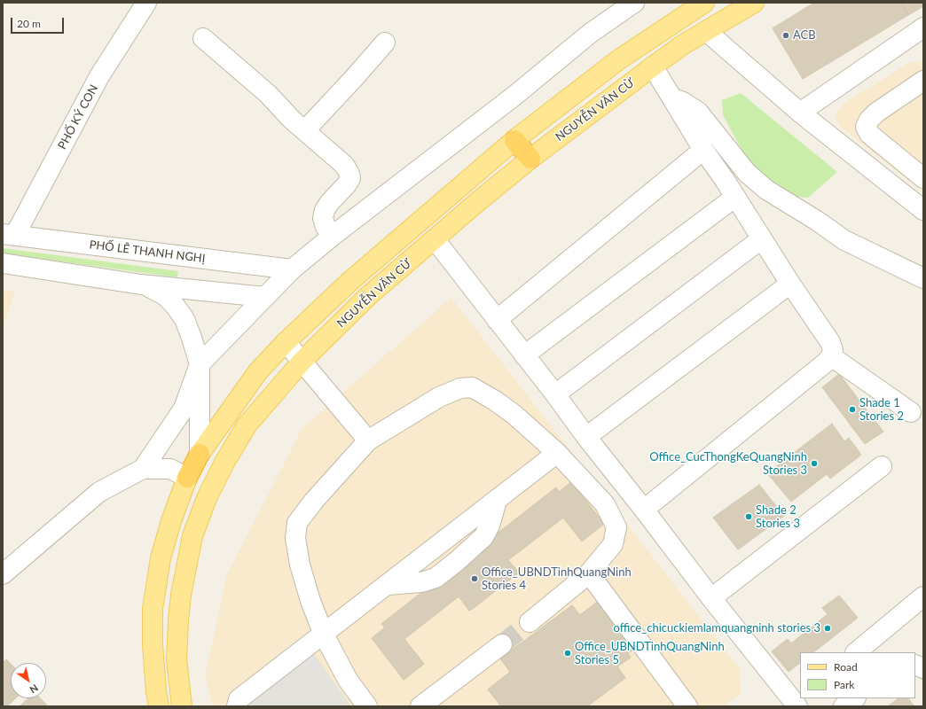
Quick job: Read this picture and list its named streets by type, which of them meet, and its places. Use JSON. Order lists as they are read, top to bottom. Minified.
{"streets":{"highway":["NGUYỄN VĂN CỪ"],"street":["PHỐ KÝ CON","PHỐ LÊ THANH NGHỊ"]},"crossings":[["PHỐ KÝ CON","PHỐ LÊ THANH NGHỊ"]],"places":["ACB","Shade 1 Stories 2","Office_CucThongKeQuangNinh Stories 3","Shade 2 Stories 3","Office_UBNDTinhQuangNinh Stories 4","office_chicuckiemlamquangninh stories 3","Office_UBNDTinhQuangNinh Stories 5"],"legend":["Road","Park"],"scale_bar":"20 m","north":"bottom right"}
